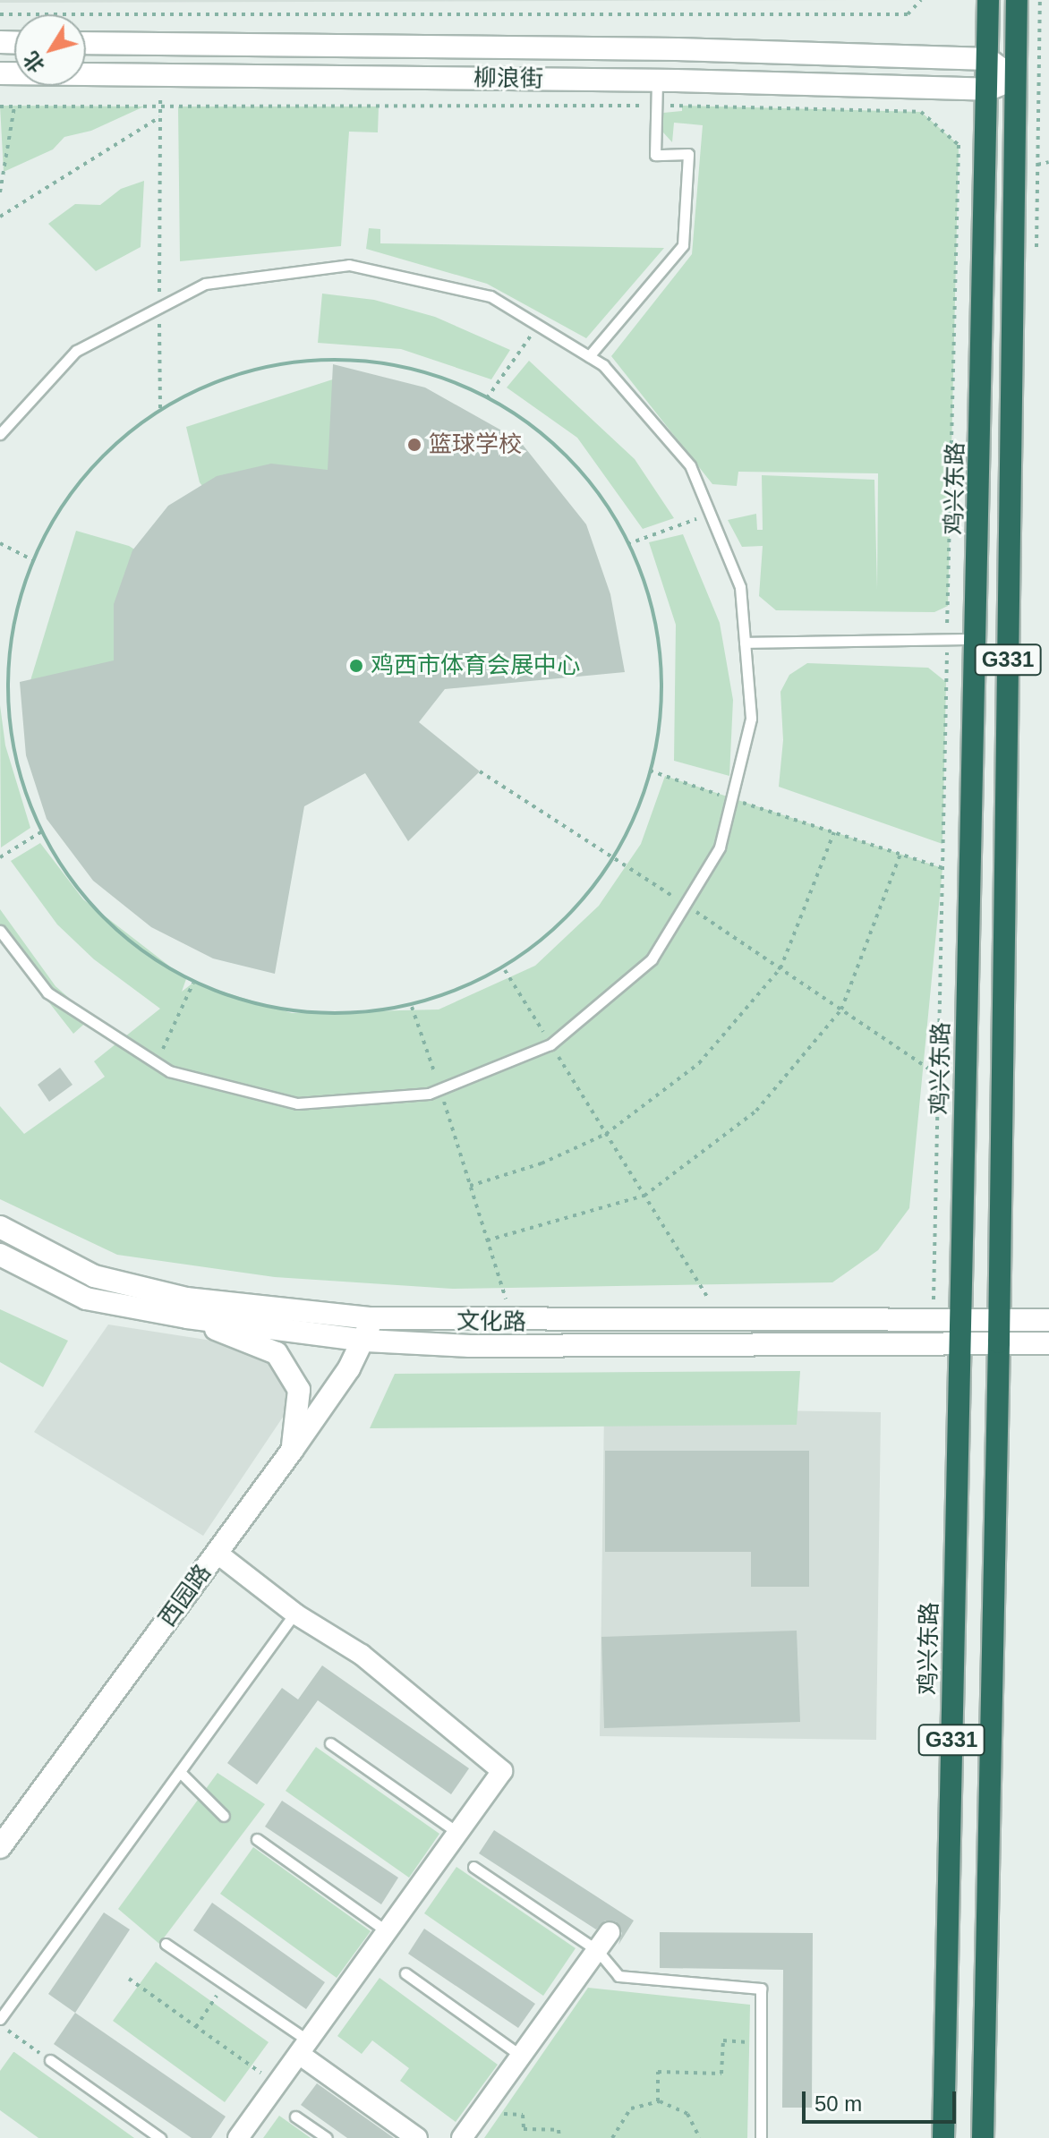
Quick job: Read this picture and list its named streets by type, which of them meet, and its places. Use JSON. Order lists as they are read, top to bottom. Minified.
{"streets":{"highway":["鸡兴东路","G331"],"main road":["柳浪街","文化路","西园路"]},"crossings":[["柳浪街","鸡兴东路"],["柳浪街","G331"],["鸡兴东路","文化路"],["G331","文化路"],["文化路","西园路"]],"places":["篮球学校","鸡西市体育会展中心"],"scale_bar":"50 m","north":"bottom left"}
